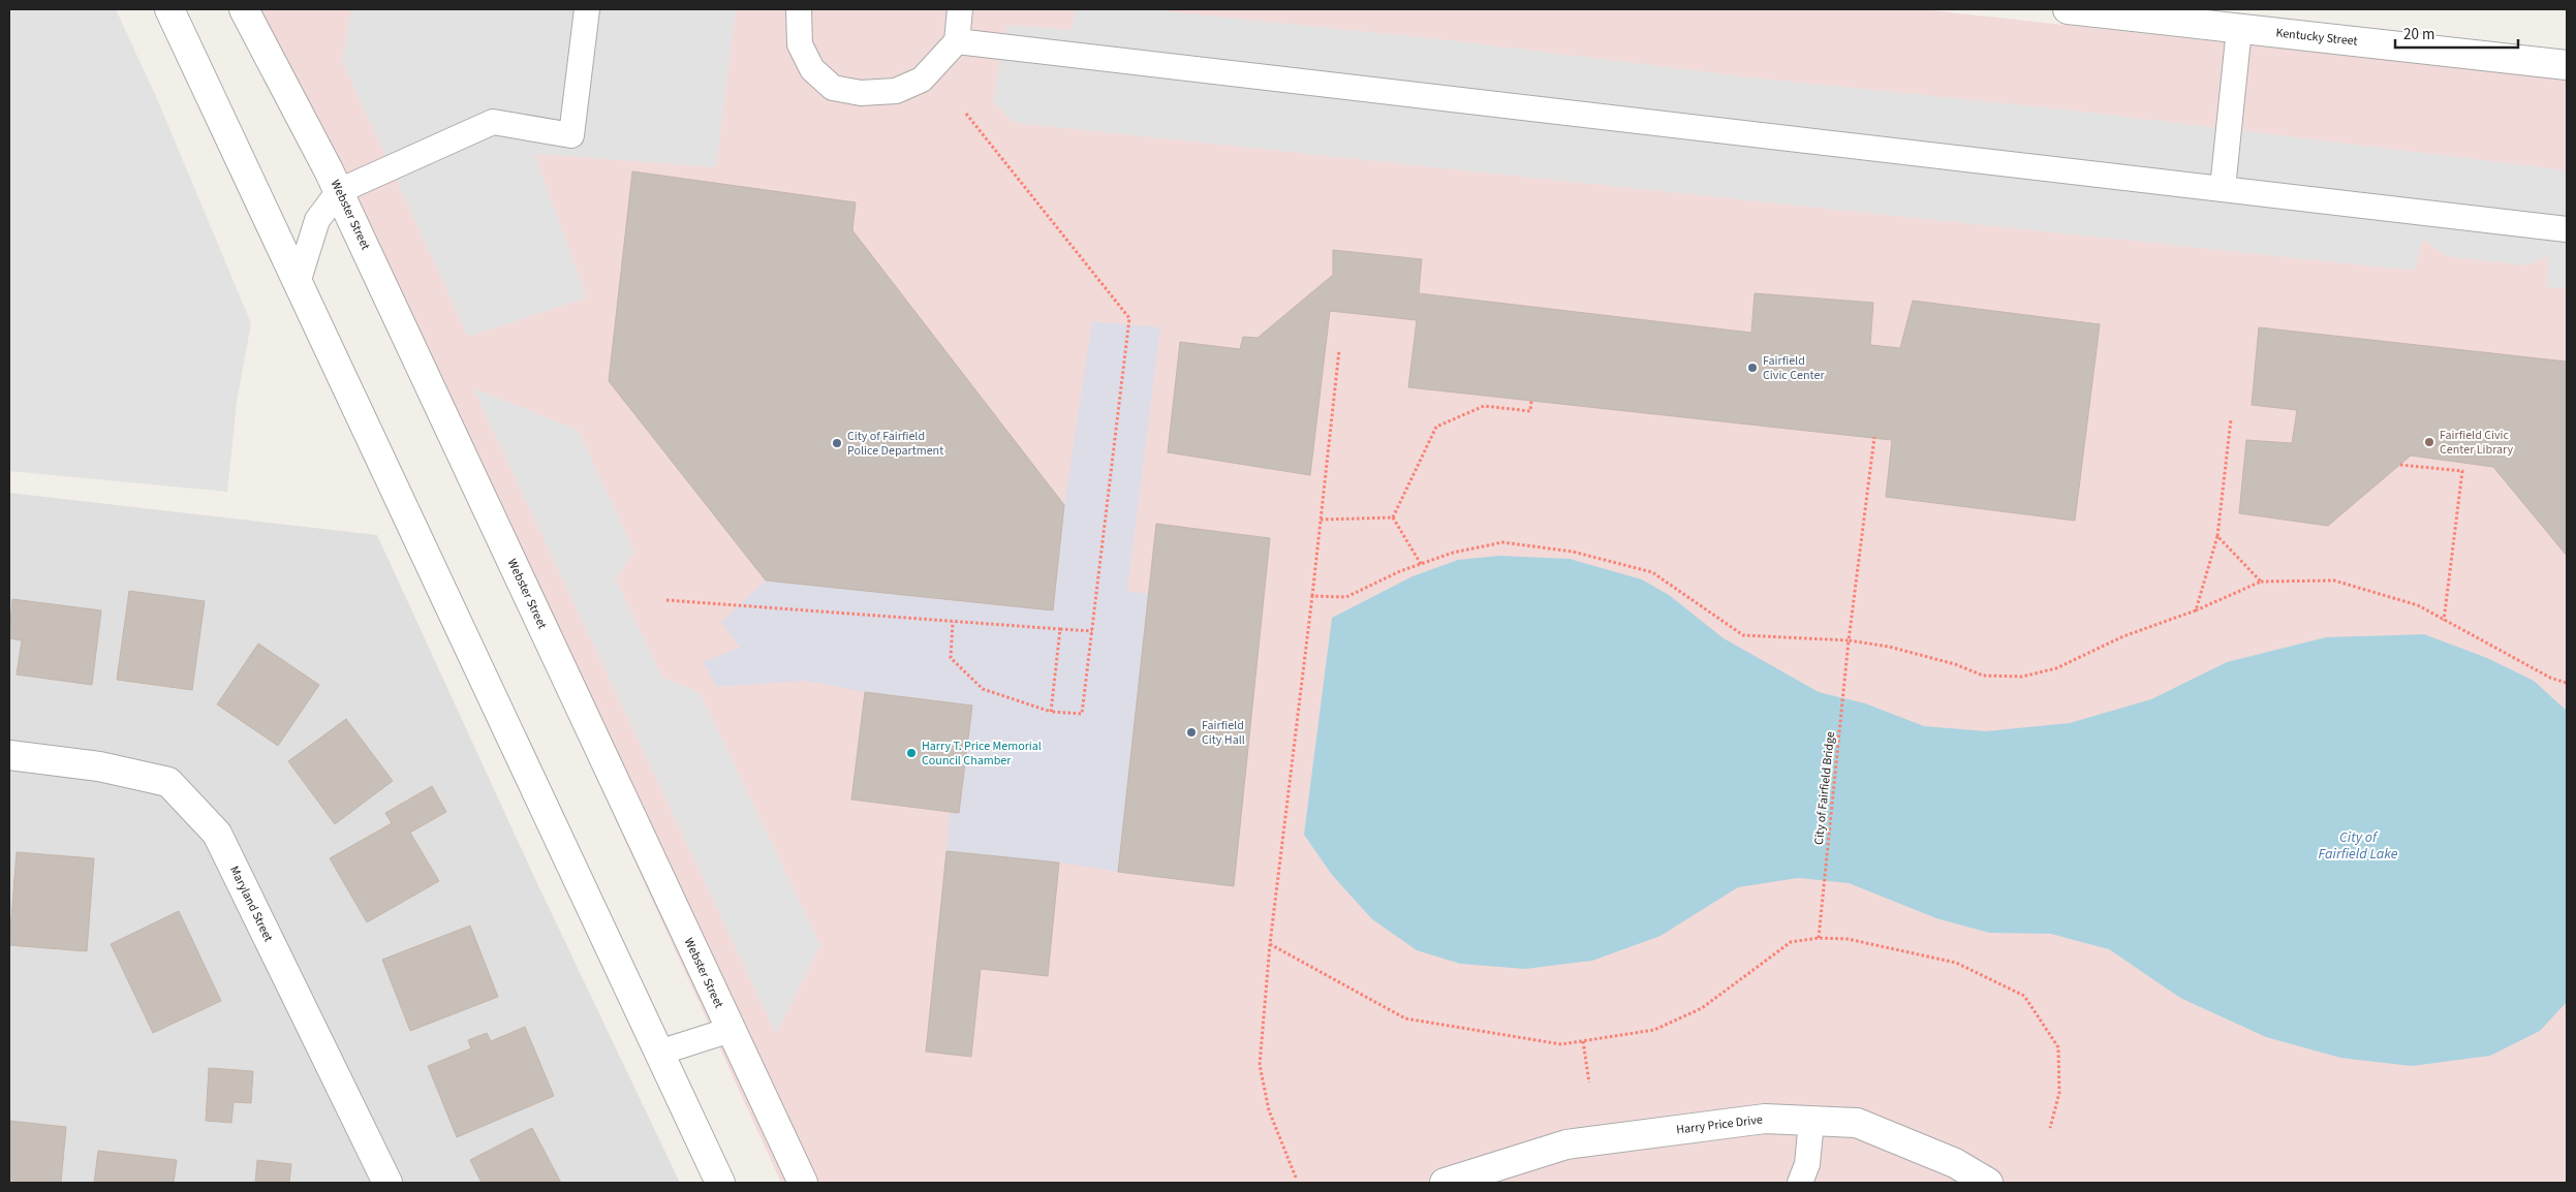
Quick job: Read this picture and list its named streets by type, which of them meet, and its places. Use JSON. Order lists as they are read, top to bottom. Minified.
{"streets":{"street":["Kentucky Street","Webster Street","Maryland Street","Harry Price Drive"],"path":["City of Fairfield Bridge"]},"water":["City of Fairfield Lake"],"places":["Fairfield Civic Center","Fairfield Civic Center Library","City of Fairfield Police Department","Fairfield City Hall","Harry T. Price Memorial Council Chamber"],"scale_bar":"20 m"}
